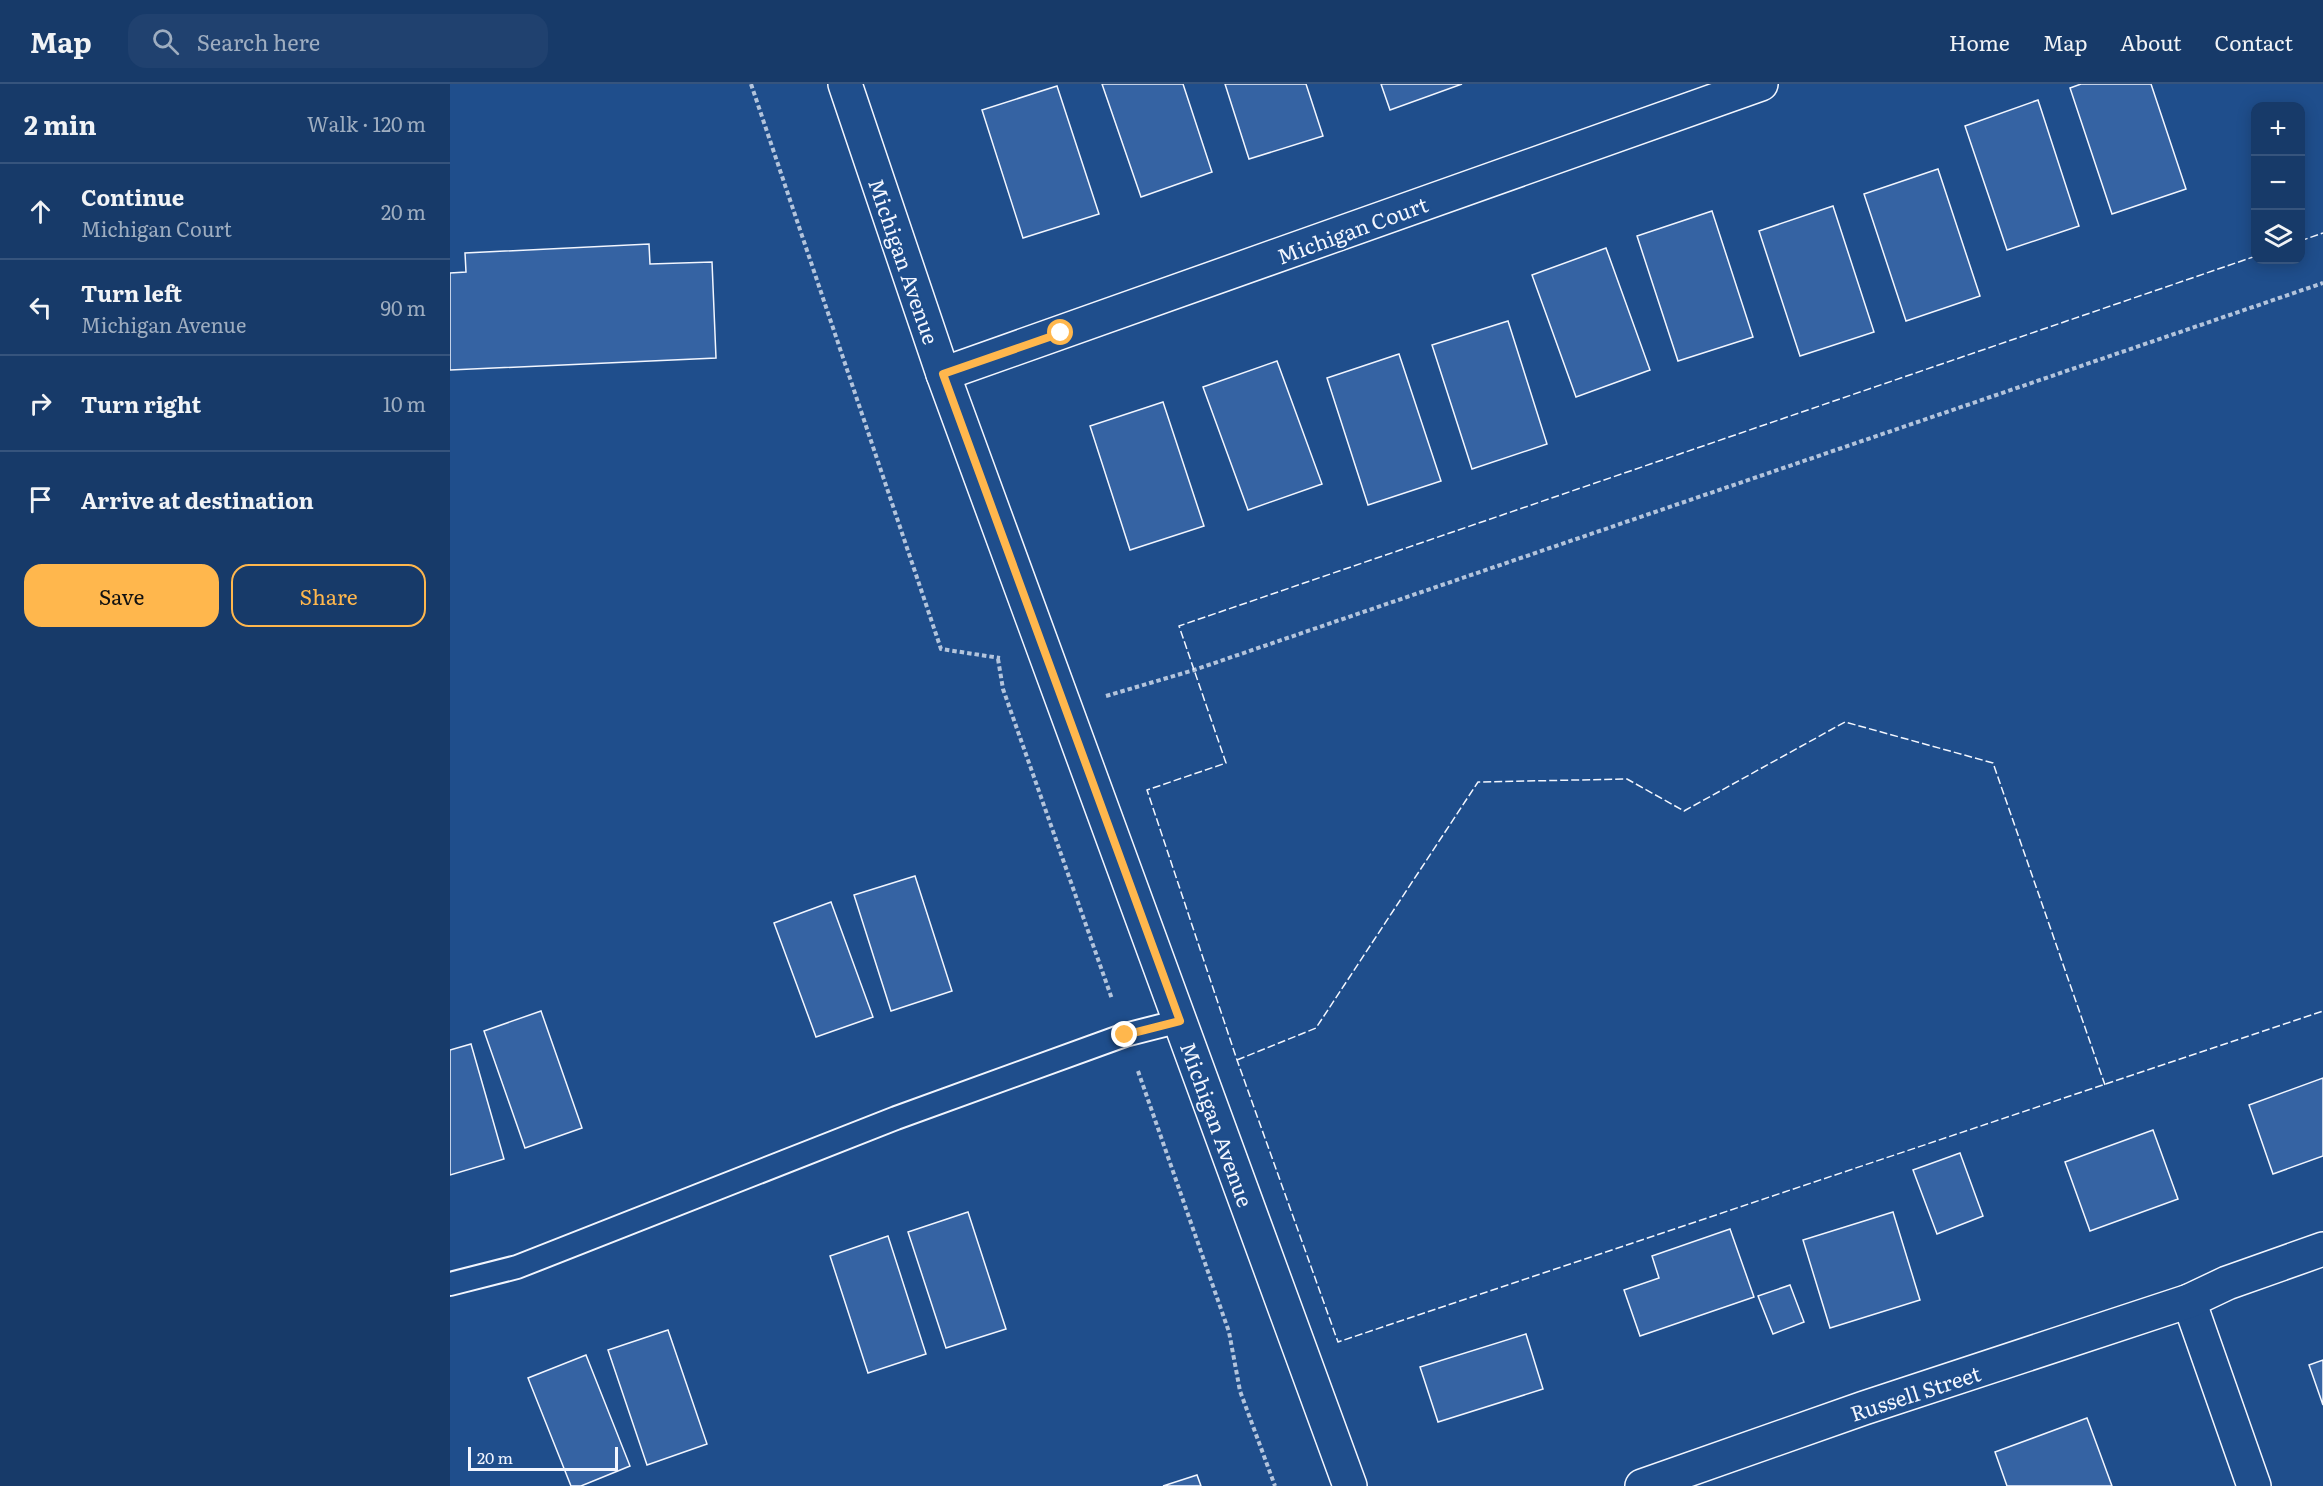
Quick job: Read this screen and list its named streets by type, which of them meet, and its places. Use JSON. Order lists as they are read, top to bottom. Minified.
{"streets":{"street":["Michigan Court","Michigan Avenue","Russell Street"]},"crossings":[["Michigan Court","Michigan Avenue"]],"scale_bar":"20 m","page":{"header":"Map","search":"Search here","nav":["Home","Map","About","Contact"],"heading":["2 min","Walk · 120 m"],"map_buttons":["+","−"],"list":[["Continue","Michigan Court","20 m"],["Turn left","Michigan Avenue","90 m"],["Turn right","10 m"],"Arrive at destination"],"buttons":["Save","Share"],"scale":"20 m"}}
